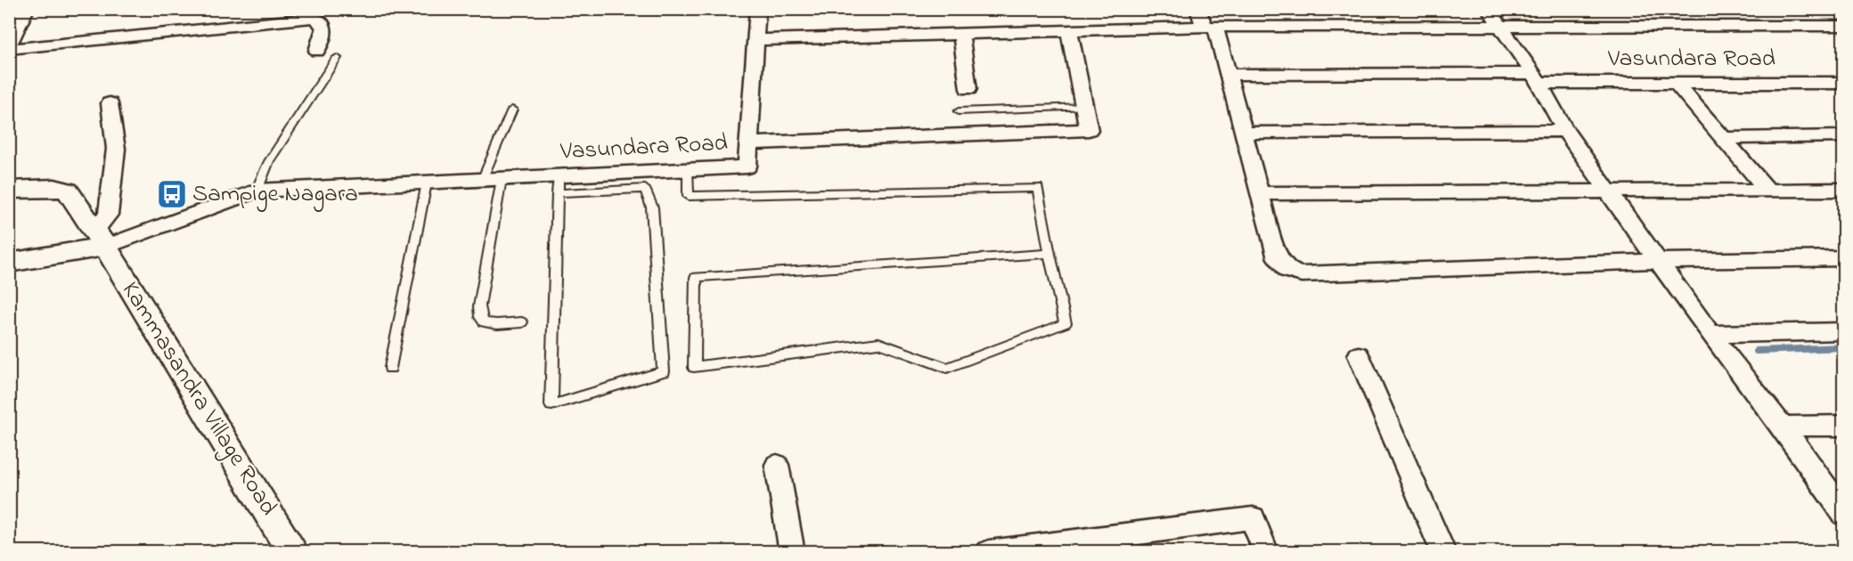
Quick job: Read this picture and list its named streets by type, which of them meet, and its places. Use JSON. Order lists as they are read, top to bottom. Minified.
{"streets":{"street":["Vasundara Road","Kammasandra Village Road"]},"crossings":[["Vasundara Road","Kammasandra Village Road"]],"places":{"bus stop":["Sampige Nagara"]}}
